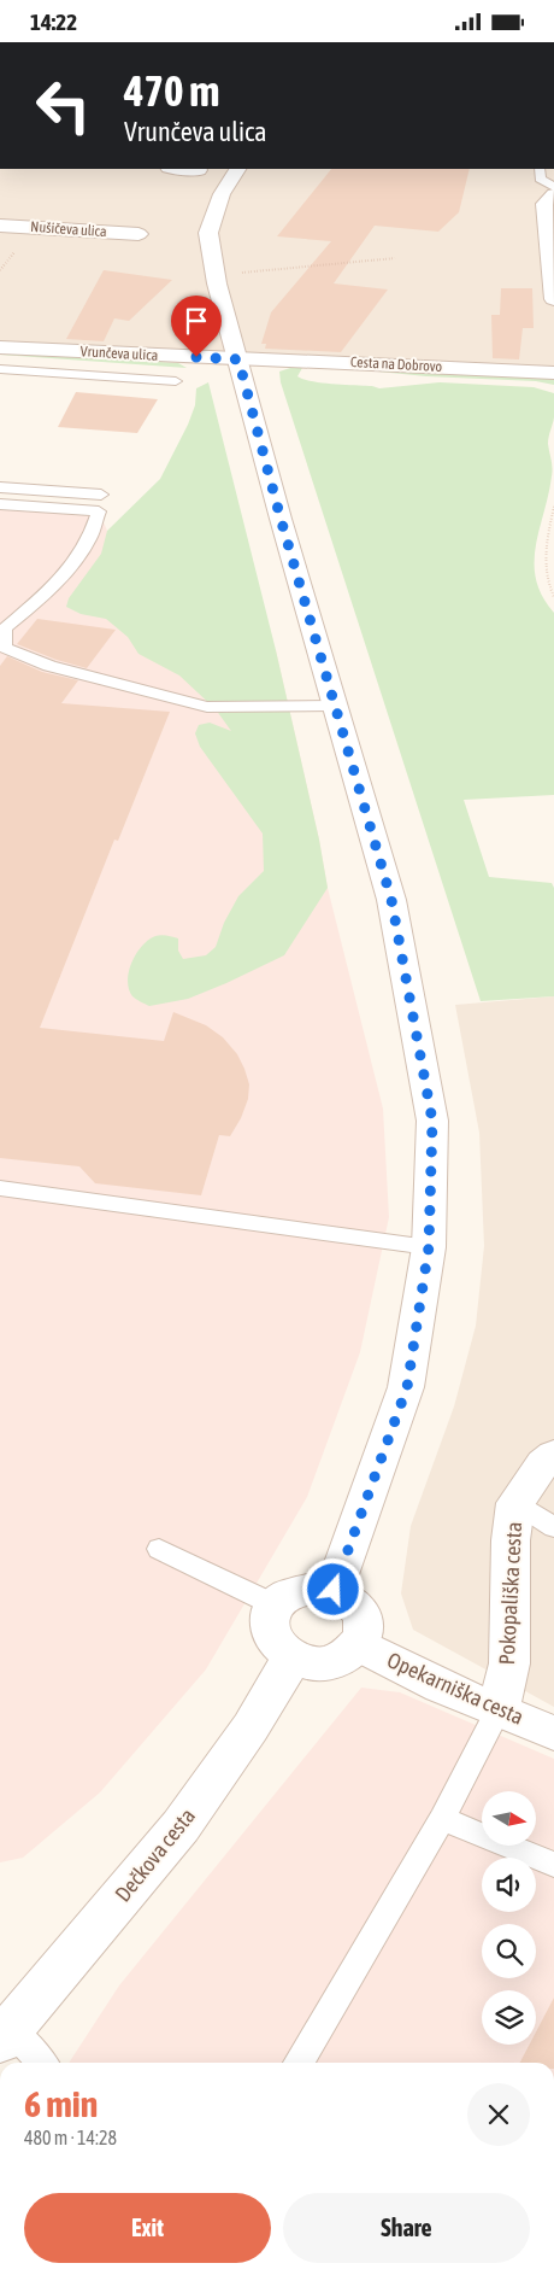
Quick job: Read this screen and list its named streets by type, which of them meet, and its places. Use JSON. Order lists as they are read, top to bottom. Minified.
{"streets":{"street":["Nušičeva ulica","Vrunčeva ulica","Cesta na Dobrovo","Pokopališka cesta","Opekarniška cesta","Dečkova cesta"]},"crossings":[["Vrunčeva ulica","Cesta na Dobrovo"],["Pokopališka cesta","Opekarniška cesta"],["Opekarniška cesta","Dečkova cesta"]],"north":"right","page":{"status":"14:22","turn":["470 m","Vrunčeva ulica"],"heading":["6 min","480 m · 14:28"],"buttons":["Exit","Share"]}}
